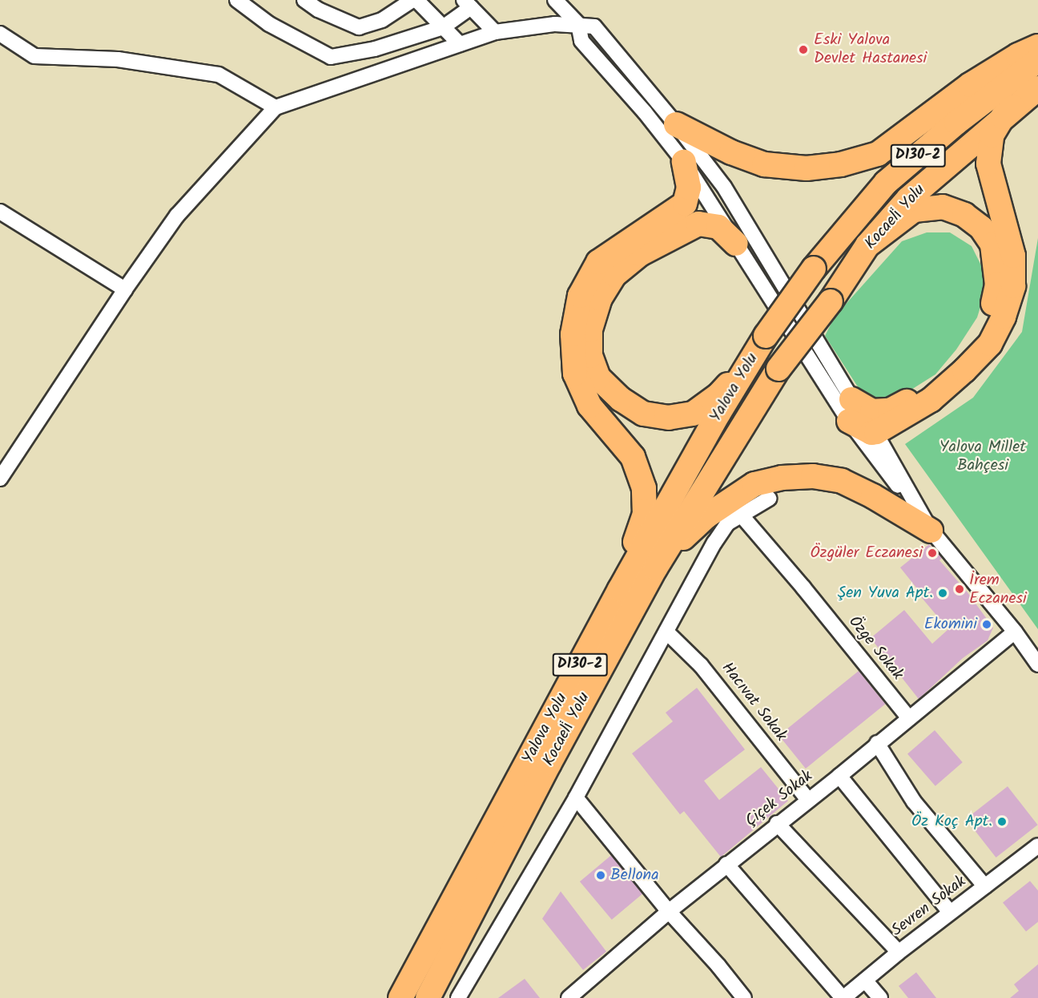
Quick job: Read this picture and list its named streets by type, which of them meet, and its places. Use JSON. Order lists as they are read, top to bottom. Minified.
{"streets":{"highway":["D130-2","Kocaeli̇ Yolu","Yalova Yolu"],"street":["Özge Sokak","Hacıvat Sokak","Çiçek Sokak","Sevren Sokak"]},"crossings":[["Özge Sokak","Çiçek Sokak"],["Hacıvat Sokak","Çiçek Sokak"]],"parks":["Yalova Millet Bahçesi"],"places":["Eski Yalova Devlet Hastanesi","Özgüler Eczanesi","İrem Eczanesi","Şen Yuva Apt.","Ekomini","Öz Koç Apt.","Bellona"]}
